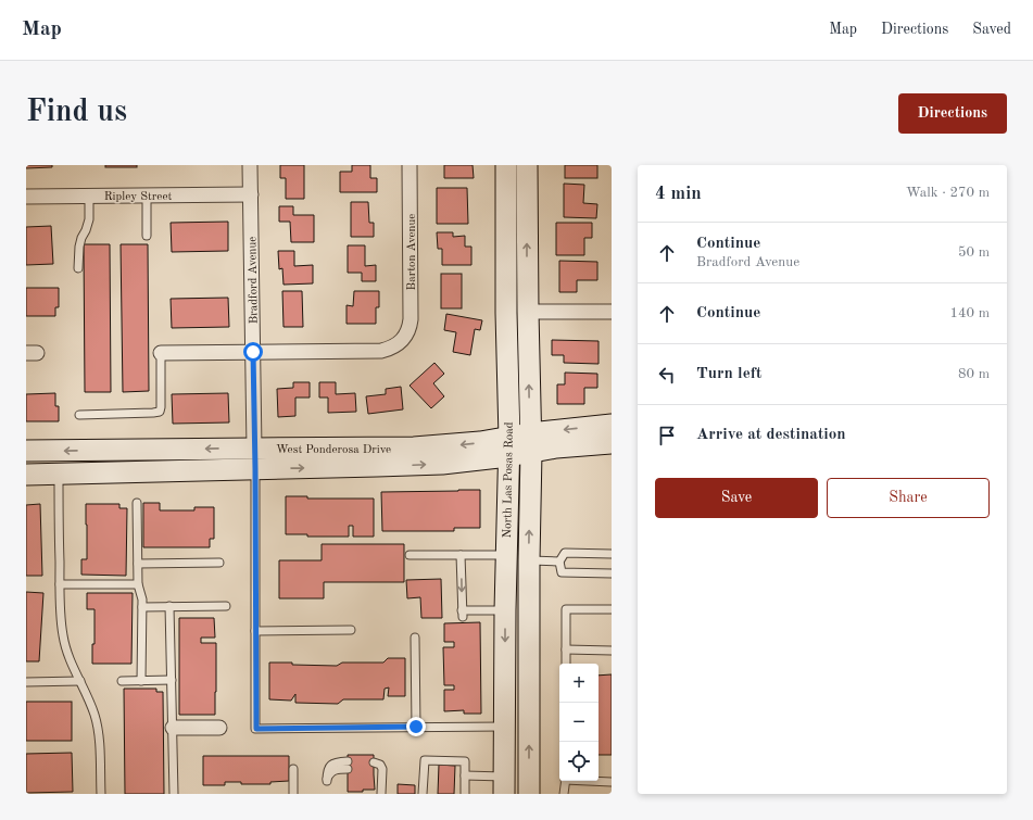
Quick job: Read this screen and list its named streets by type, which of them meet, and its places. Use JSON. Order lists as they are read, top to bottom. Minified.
{"streets":{"main road":["West Ponderosa Drive","North Las Posas Road"],"street":["Ripley Street","Barton Avenue","Bradford Avenue"]},"crossings":[["Ripley Street","Bradford Avenue"],["Barton Avenue","Bradford Avenue"],["Bradford Avenue","West Ponderosa Drive"],["West Ponderosa Drive","North Las Posas Road"]],"page":{"header":"Map","nav":["Map","Directions","Saved"],"buttons":["Directions",["Save","Share"]],"title":"Find us","heading":["4 min","Walk · 270 m"],"list":[["Continue","Bradford Avenue","50 m"],["Continue","140 m"],["Turn left","80 m"],"Arrive at destination"],"map_buttons":["+","−"]}}
